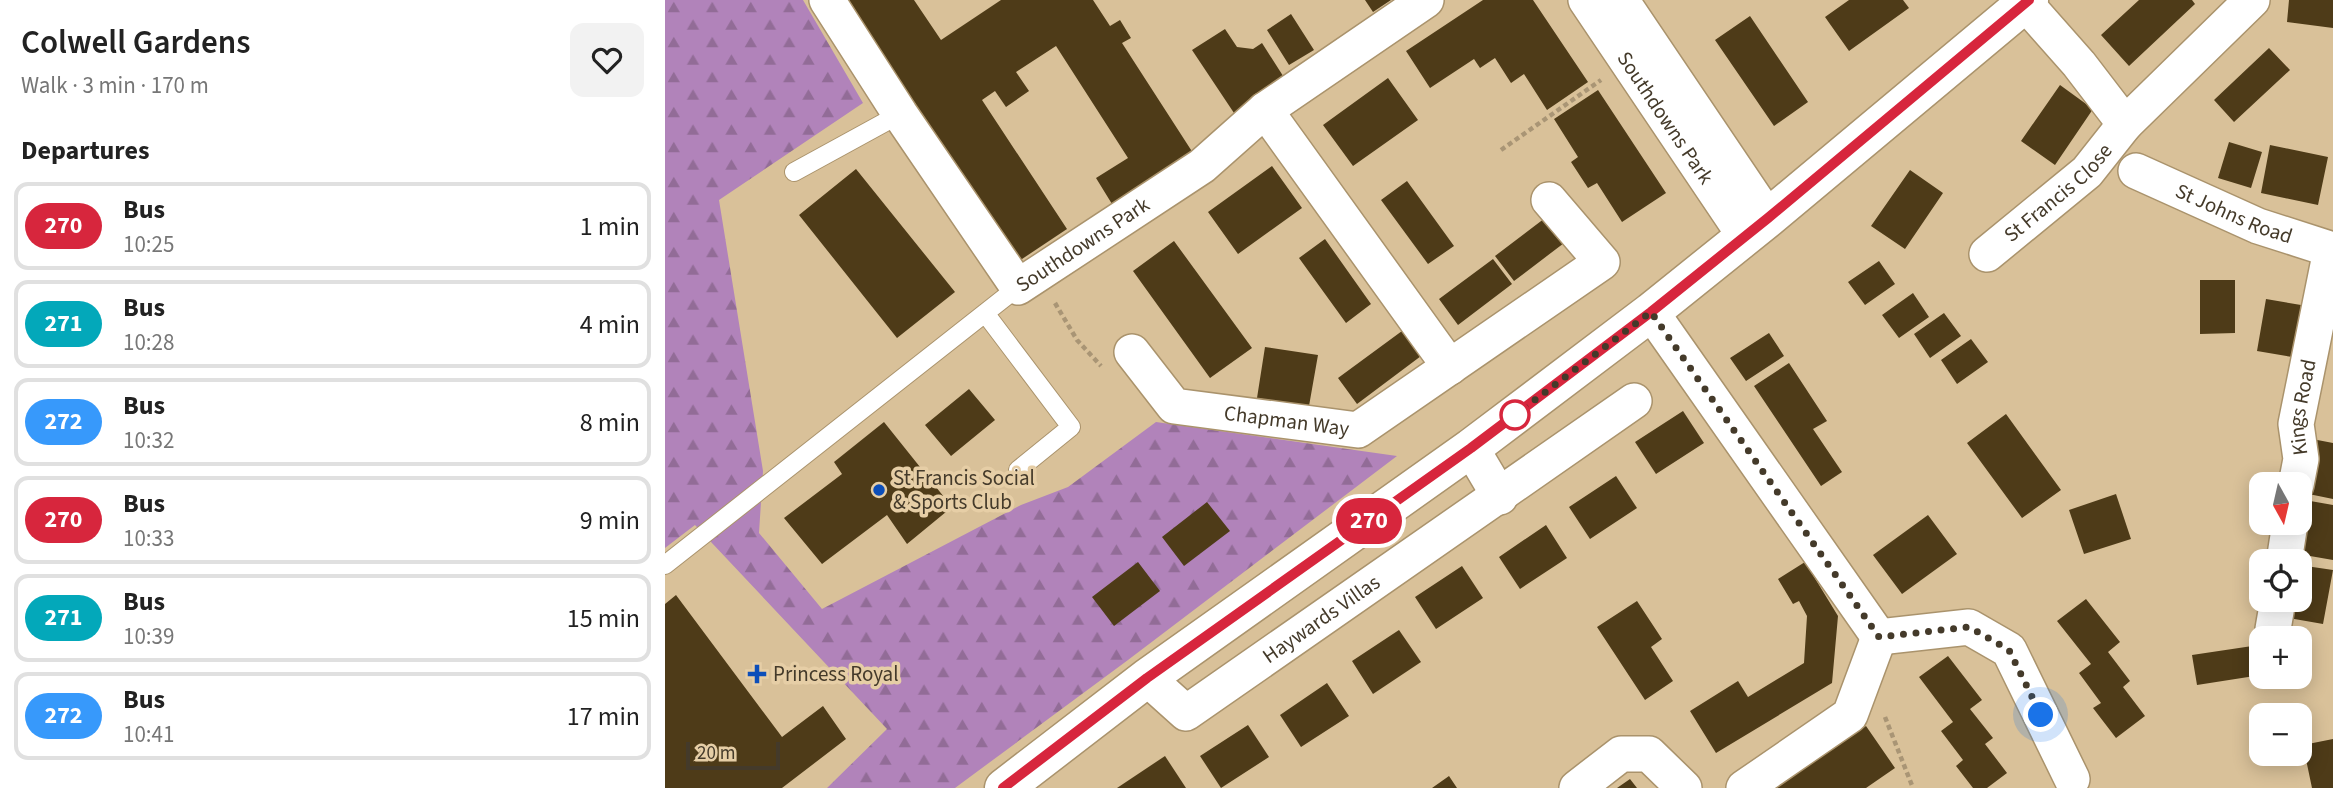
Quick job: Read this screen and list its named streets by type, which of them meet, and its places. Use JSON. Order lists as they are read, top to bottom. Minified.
{"streets":{"street":["Southdowns Park","St Francis Close","St Johns Road","Kings Road","Chapman Way","Haywards Villas"]},"crossings":[["St Johns Road","Kings Road"]],"places":{"other":["St Francis Social & Sports Club"],"health":["Princess Royal"]},"lines":["bus line 270"],"scale_bar":"20 m","north":"bottom","page":{"heading":[["Colwell Gardens","Walk · 3 min · 170 m"],"Departures"],"on_map":"270","list":[{"mark":"270","name":"Bus","note":"10:25","value":"1 min"},{"mark":"271","name":"Bus","note":"10:28","value":"4 min"},{"mark":"272","name":"Bus","note":"10:32","value":"8 min"},{"mark":"270","name":"Bus","note":"10:33","value":"9 min"},{"mark":"271","name":"Bus","note":"10:39","value":"15 min"},{"mark":"272","name":"Bus","note":"10:41","value":"17 min"}],"map_buttons":["+","−"],"scale":"20 m"}}
